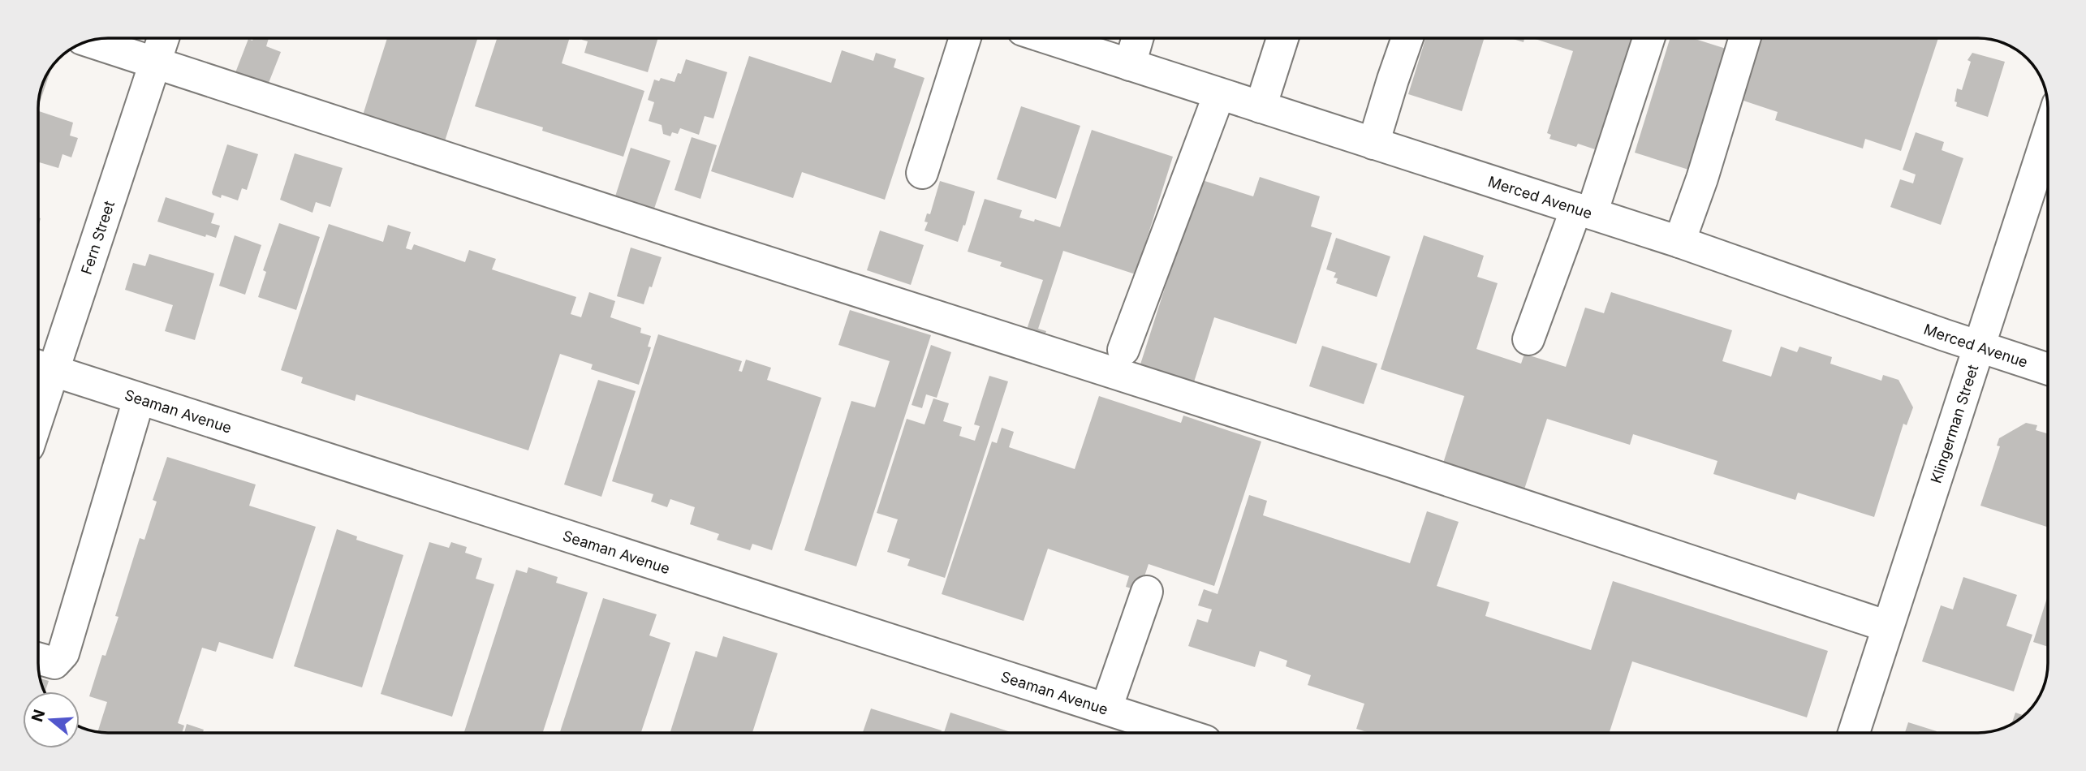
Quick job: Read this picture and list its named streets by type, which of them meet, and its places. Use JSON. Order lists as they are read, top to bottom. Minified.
{"streets":{"street":["Merced Avenue","Fern Street","Seaman Avenue","Klingerman Street"]},"crossings":[["Merced Avenue","Klingerman Street"],["Fern Street","Seaman Avenue"]],"north":"left"}
